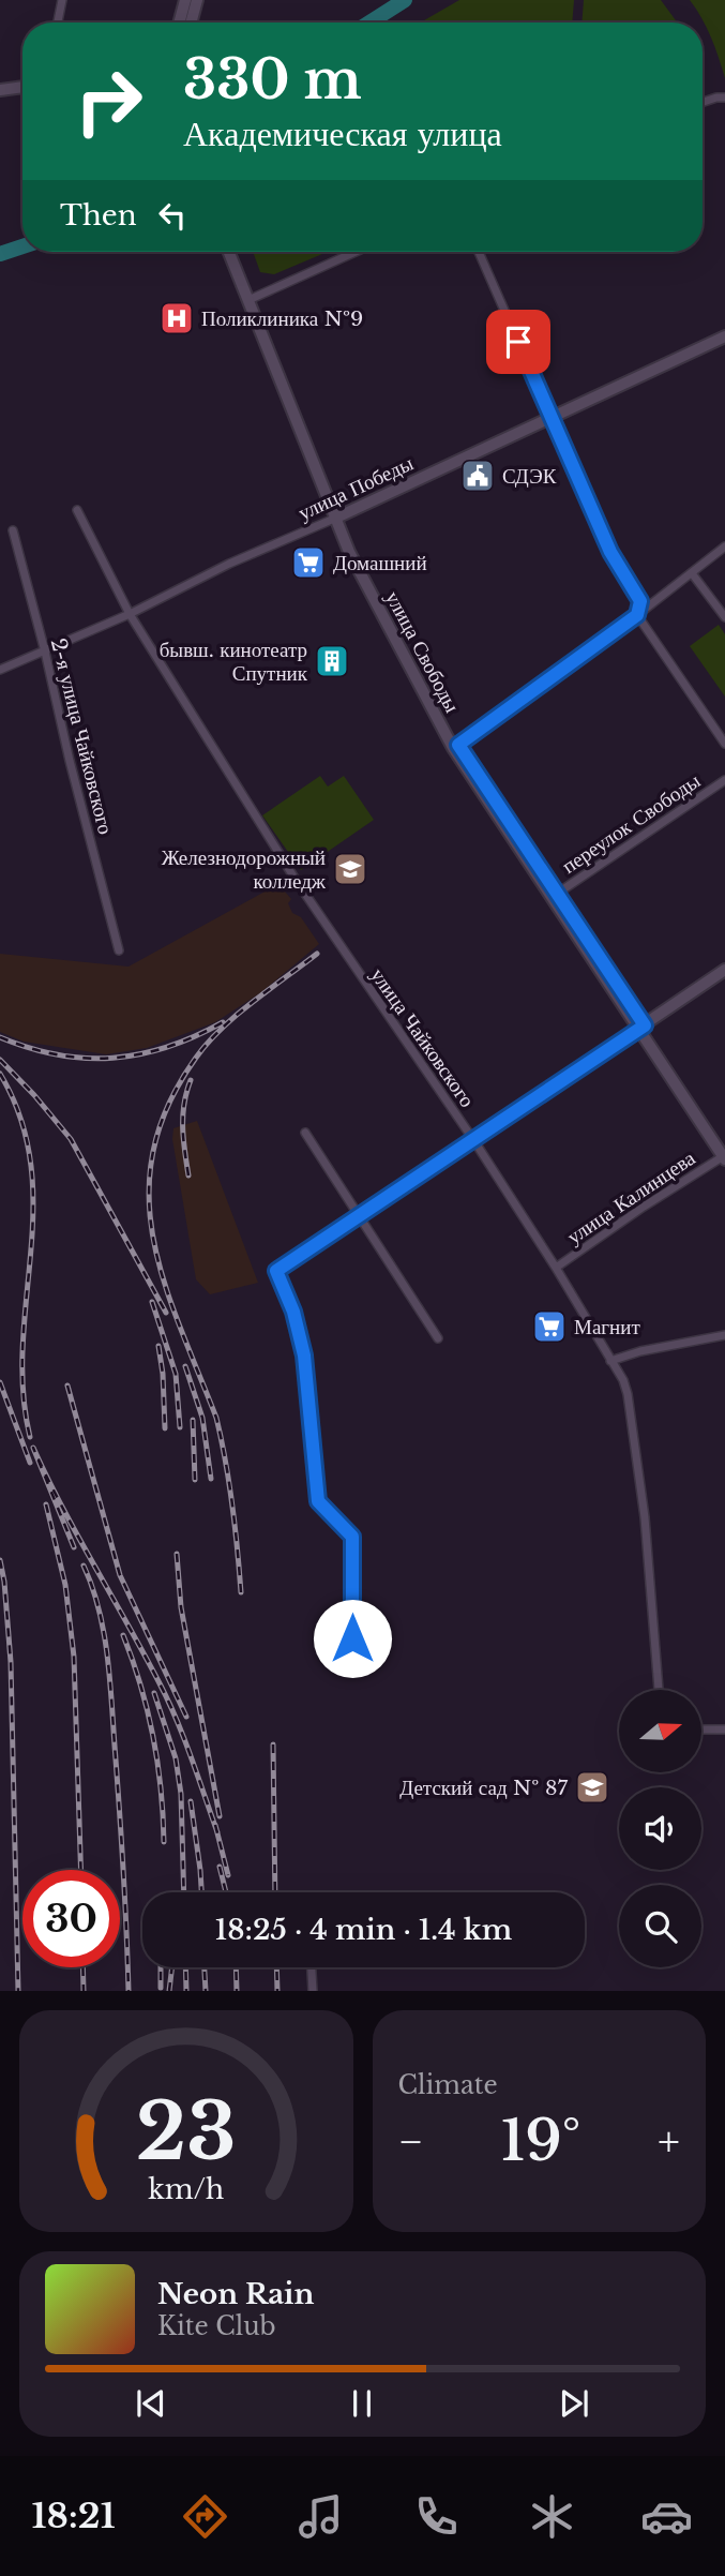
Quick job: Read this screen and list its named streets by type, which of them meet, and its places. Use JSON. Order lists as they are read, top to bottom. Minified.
{"streets":{"main road":["улица Победы","улица Свободы"],"street":["2-я улица Чайковского","переулок Свободы","улица Чайковского","улица Калинцева"]},"crossings":[["улица Победы","улица Свободы"],["улица Победы","2-я улица Чайковского"],["улица Победы","улица Чайковского"],["улица Свободы","переулок Свободы"],["улица Свободы","улица Калинцева"],["улица Чайковского","улица Калинцева"]],"places":{"hospital":["Поликлиника №9"],"public building":["СДЭК"],"supermarket":["Домашний","Магнит"],"building":["бывш. кинотеатр Спутник"],"school or university":["Железнодорожный колледж","Детский сад № 87"]},"north":"right","page":{"turn":["330 m","Академическая улица"],"then":"Then","limit":"30","trip":"18:25 · 4 min · 1.4 km","tile":"Climate","heat":["−","19°","+"],"song":["Neon Rain","Kite Club"],"tabs":"18:21","gauge":["23","km/h"]}}
